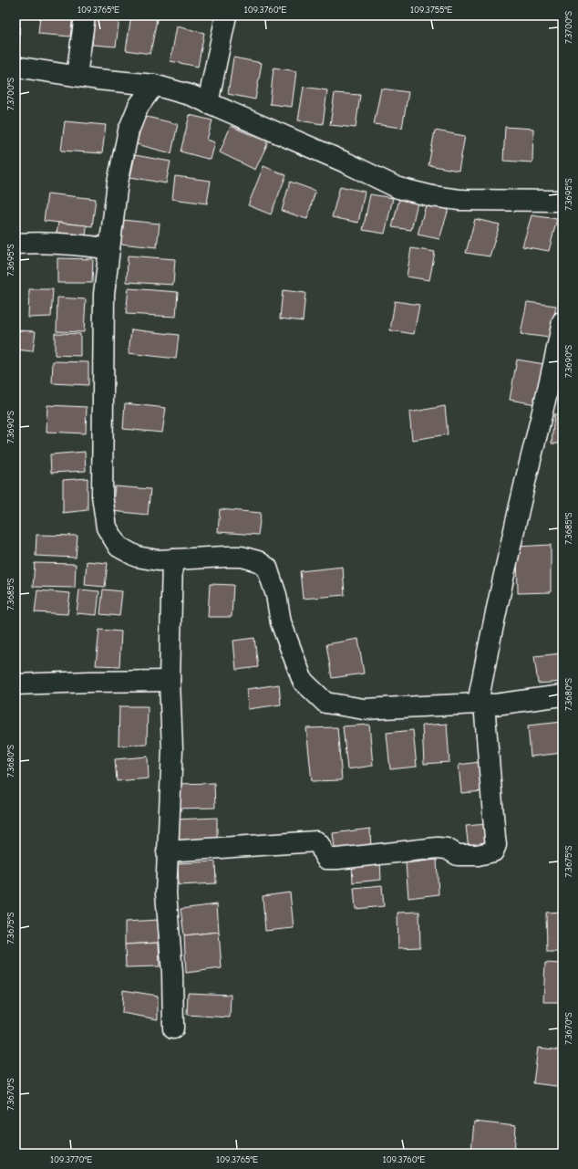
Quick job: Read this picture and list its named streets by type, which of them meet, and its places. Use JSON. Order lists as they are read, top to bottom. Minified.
{"coordinates":["109.3765°E","109.3760°E","109.3755°E","7.3700°S","7.3695°S","7.3690°S","7.3685°S","7.3680°S","7.3675°S","7.3670°S","109.3770°E"]}
